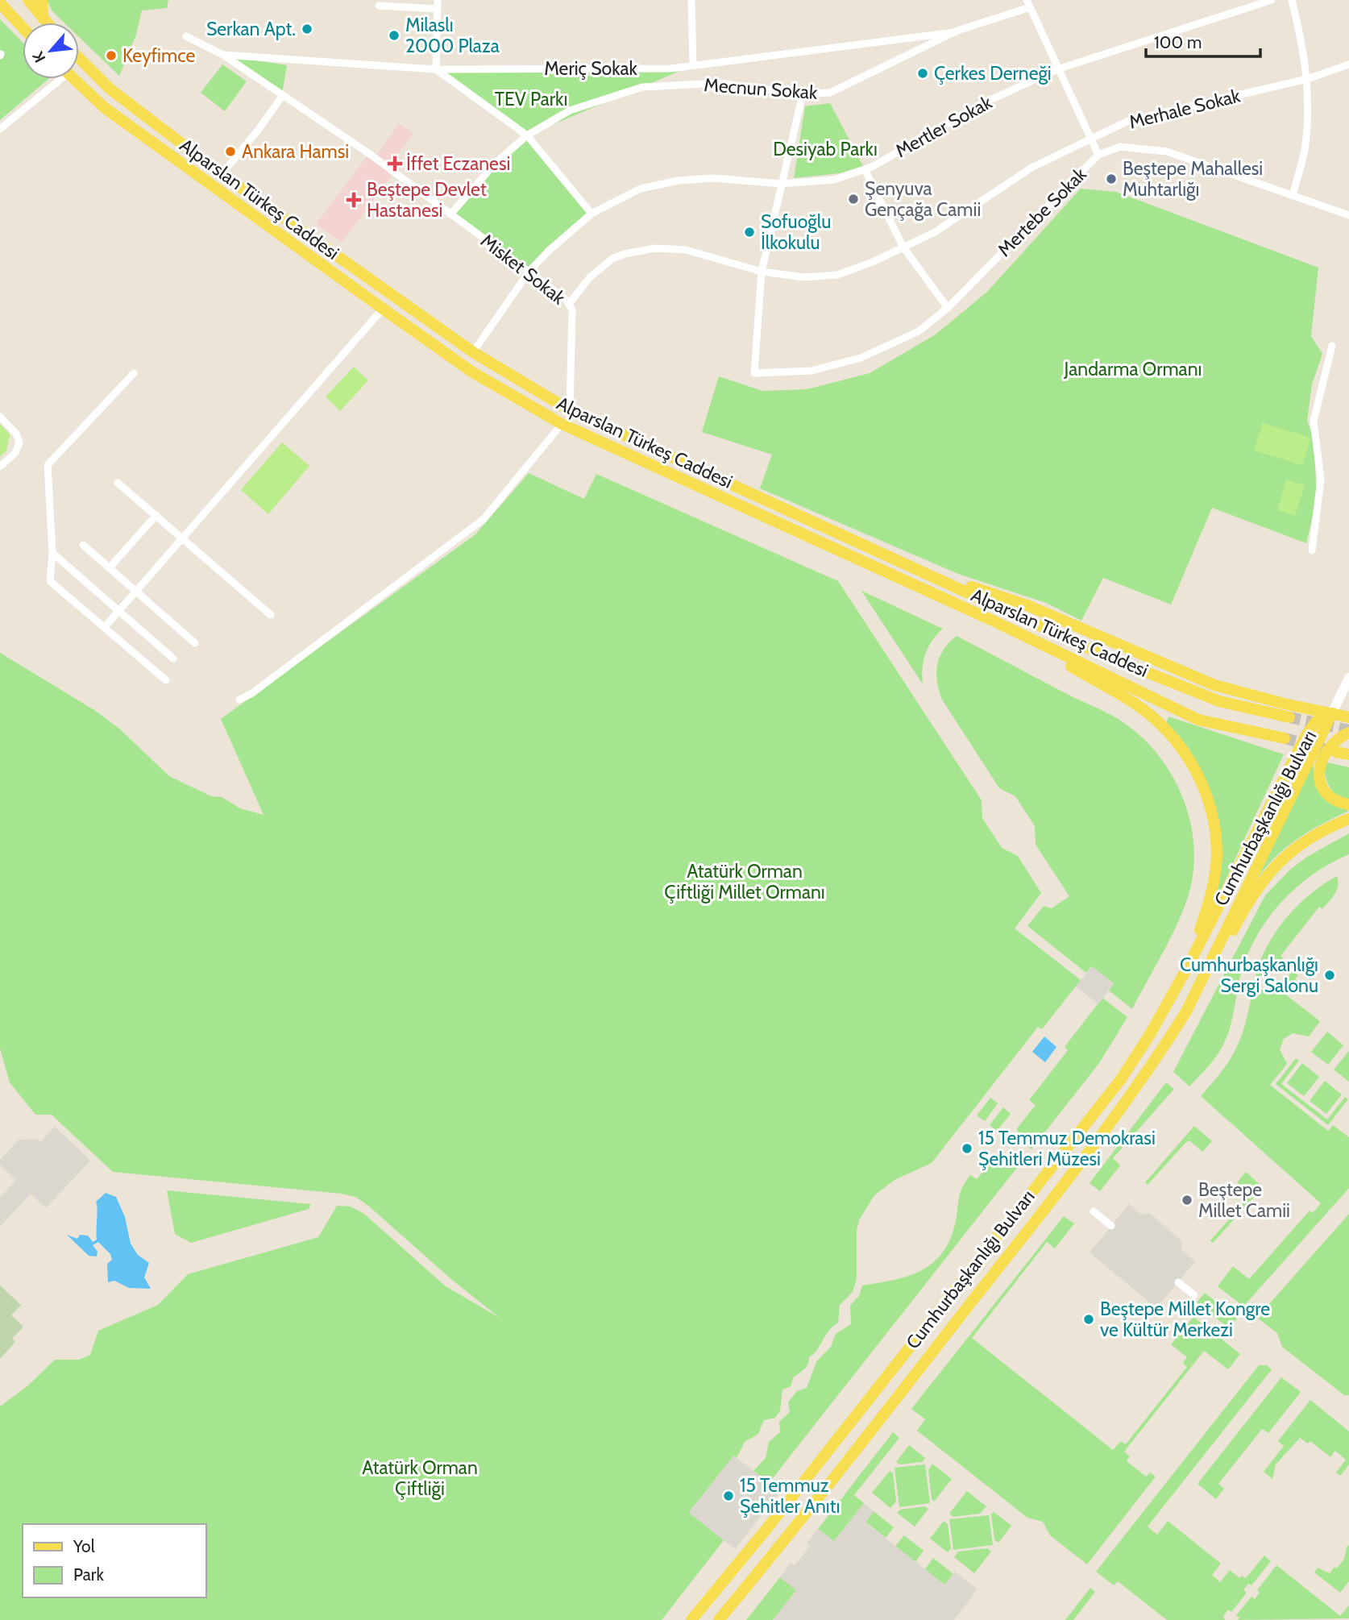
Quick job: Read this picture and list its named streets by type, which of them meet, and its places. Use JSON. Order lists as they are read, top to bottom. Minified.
{"streets":{"main road":["Alparslan Türkeş Caddesi","Cumhurbaşkanlığı Bulvarı"],"street":["Meriç Sokak","Mecnun Sokak","Merhale Sokak","Mertler Sokak","Mertebe Sokak","Misket Sokak"]},"crossings":[["Meriç Sokak","Mecnun Sokak"],["Meriç Sokak","Misket Sokak"],["Mecnun Sokak","Misket Sokak"],["Merhale Sokak","Mertebe Sokak"],["Merhale Sokak","Misket Sokak"],["Mertler Sokak","Alparslan Türkeş Caddesi"],["Mertler Sokak","Misket Sokak"],["Alparslan Türkeş Caddesi","Misket Sokak"]],"parks":["TEV Parkı","Desiyab Parkı","Jandarma Ormanı","Atatürk Orman Çiftliği Millet Ormanı","Atatürk Orman Çiftliği"],"places":{"other":["Serkan Apt.","Milaslı 2000 Plaza","Keyfimce","Çerkes Derneği","Ankara Hamsi","Beştepe Mahallesi Muhtarlığı","Şenyuva Gençağa Camii","Sofuoğlu İlkokulu","Cumhurbaşkanlığı Sergi Salonu","15 Temmuz Demokrasi Şehitleri Müzesi","Beştepe Millet Camii","Beştepe Millet Kongre ve Kültür Merkezi","15 Temmuz Şehitler Anıtı"],"health":["İffet Eczanesi","Beştepe Devlet Hastanesi"]},"legend":["Yol","Park"],"scale_bar":"100 m","north":"bottom left"}
